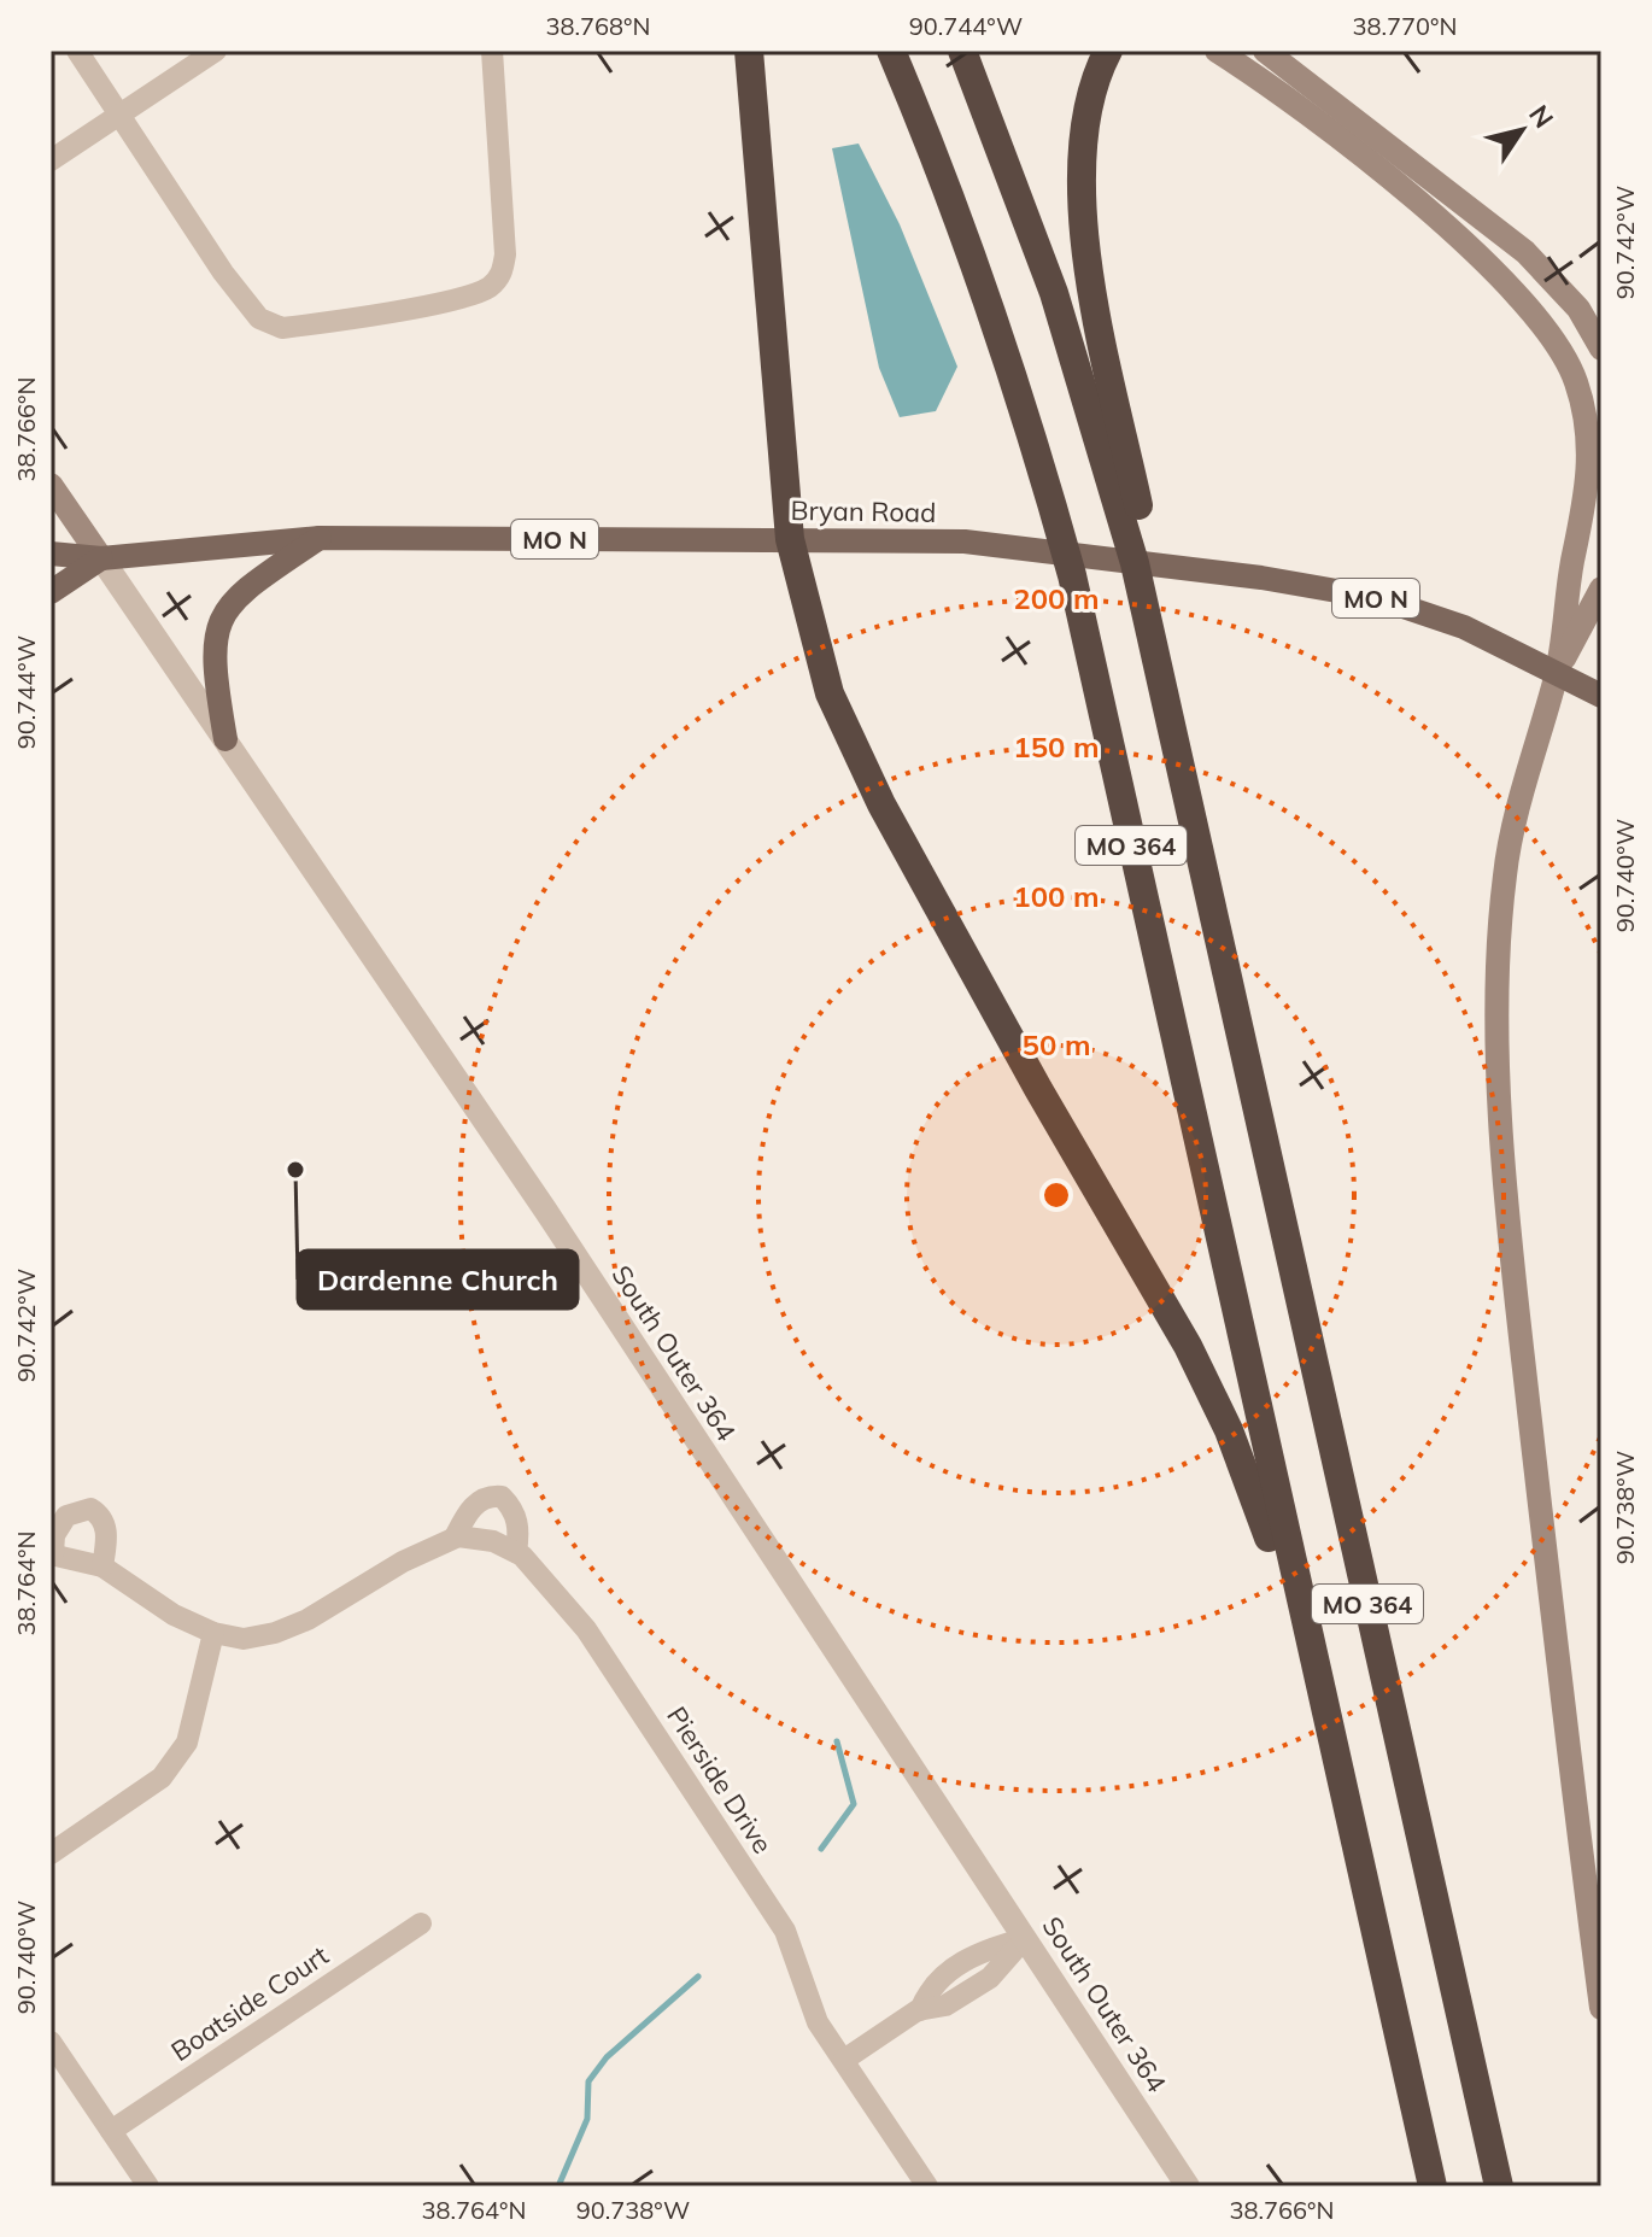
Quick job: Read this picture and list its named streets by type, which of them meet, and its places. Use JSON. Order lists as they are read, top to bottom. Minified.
{"streets":{"highway":["MO 364"],"main road":["Bryan Road","MO N"],"street":["South Outer 364","Pierside Drive","Boatside Court"]},"crossings":[["Bryan Road","South Outer 364"]],"places":["Dardenne Church"],"north":"top right","coordinates":["38.768°N","90.744°W","38.770°N","90.742°W","38.766°N","90.740°W","90.738°W","38.764°N"],"rings":["200 m","150 m","100 m","50 m"]}
